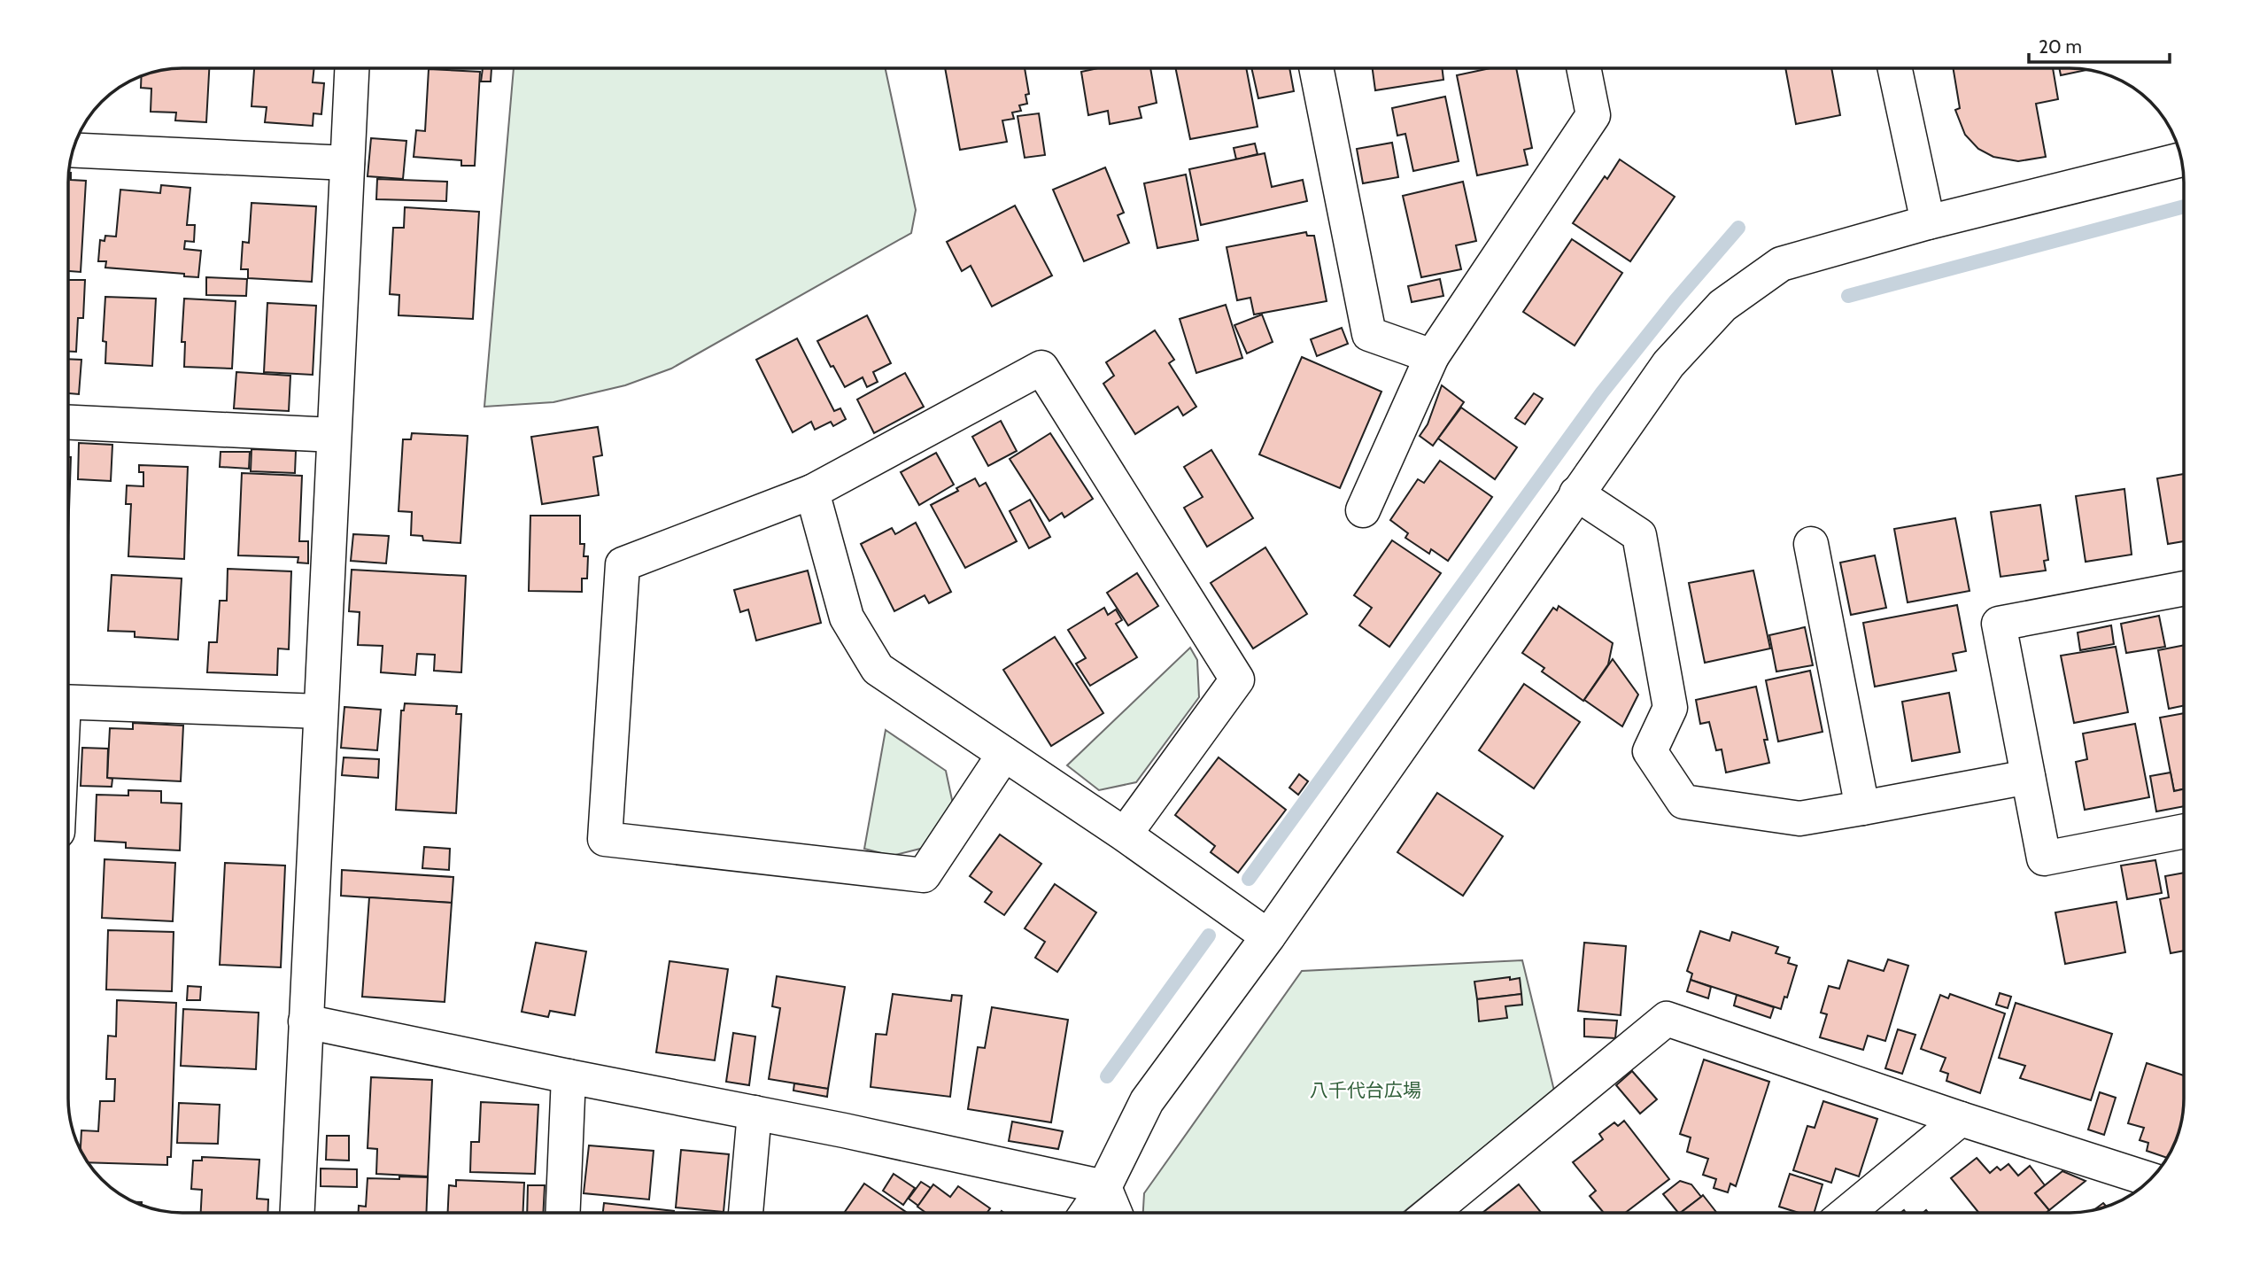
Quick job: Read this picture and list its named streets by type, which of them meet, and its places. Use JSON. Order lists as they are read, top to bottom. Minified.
{"parks":["八千代台広場"],"scale_bar":"20 m"}
